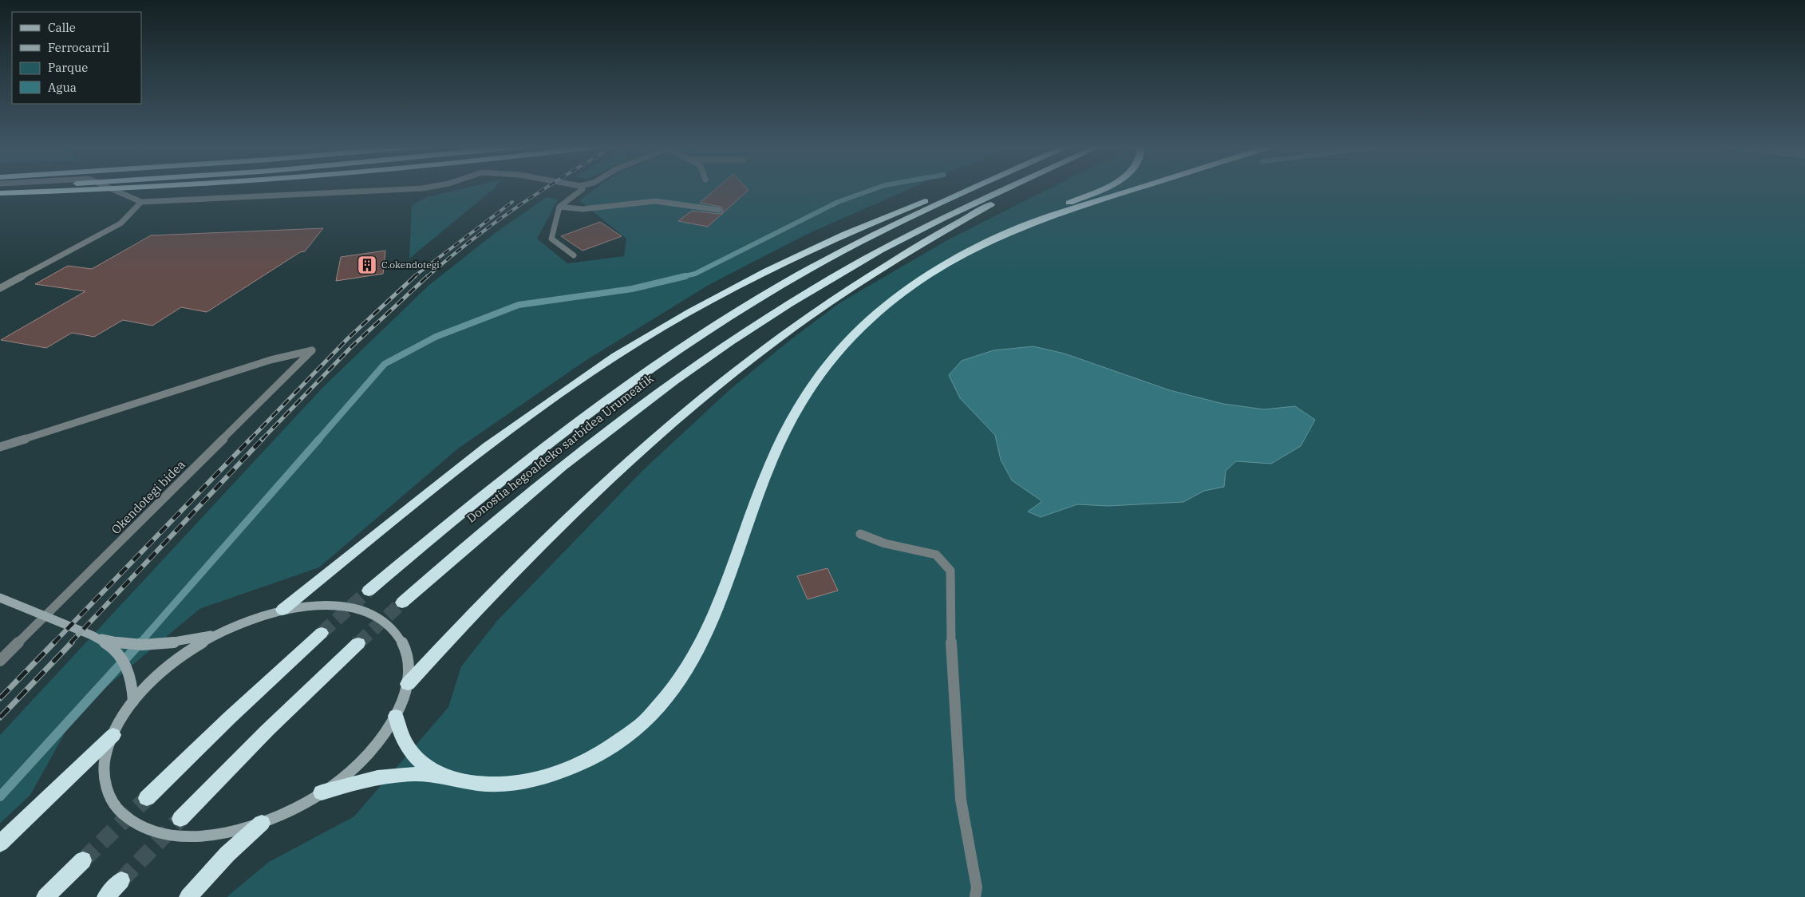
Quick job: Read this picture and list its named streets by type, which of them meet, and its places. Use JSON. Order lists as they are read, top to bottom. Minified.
{"streets":{"highway":["Donostia hegoaldeko sarbidea Urumeatik"],"street":["Okendotegi bidea"]},"places":{"building":["C.okendotegi"]},"legend":["Calle","Ferrocarril","Parque","Agua"]}
